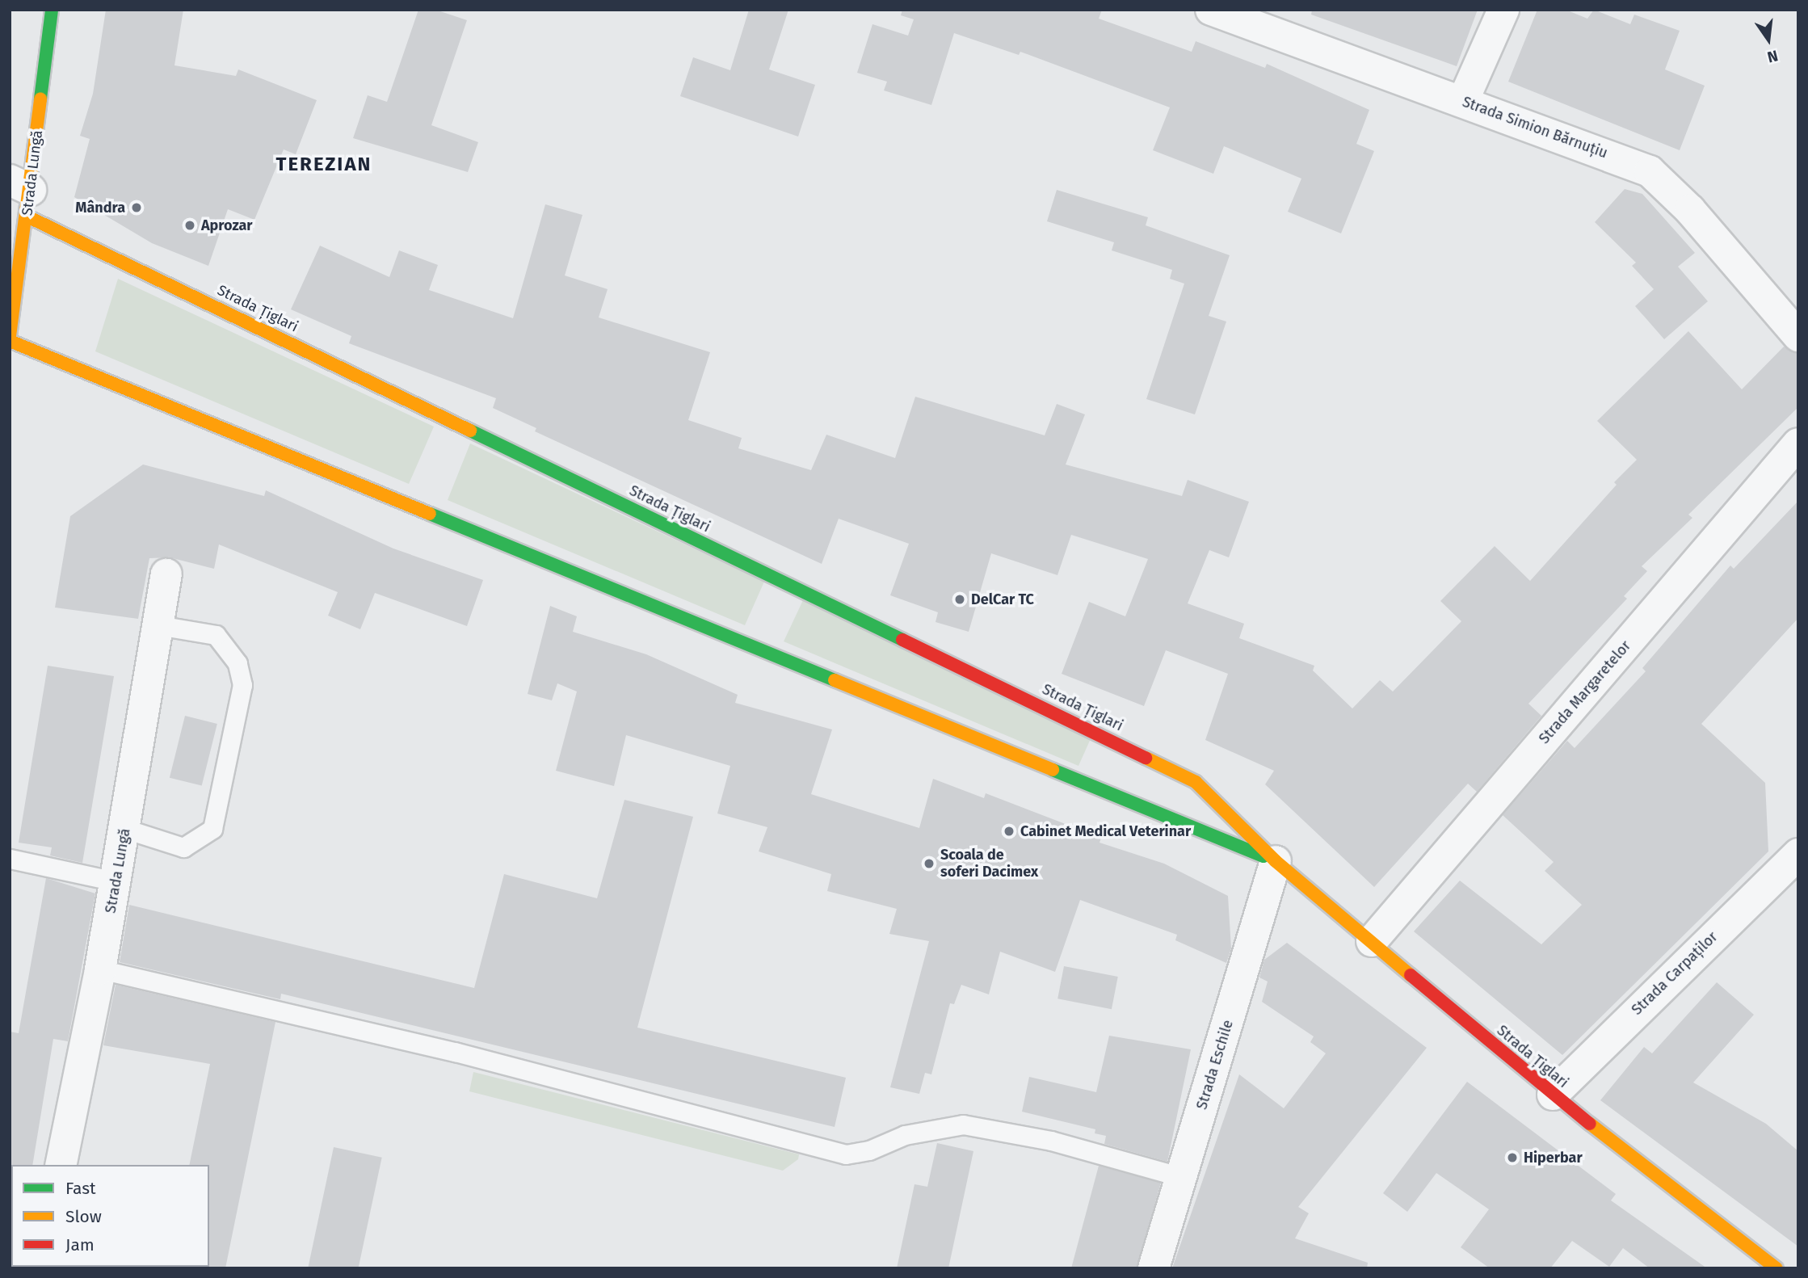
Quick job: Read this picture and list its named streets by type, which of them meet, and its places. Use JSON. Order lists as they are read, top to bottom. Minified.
{"streets":{"street":["Strada Simion Bărnuțiu","Strada Lungă","Strada Țiglari","Strada Margaretelor","Strada Carpaților","Strada Eschile"]},"crossings":[["Strada Lungă","Strada Țiglari"],["Strada Țiglari","Strada Margaretelor"],["Strada Țiglari","Strada Carpaților"],["Strada Țiglari","Strada Eschile"]],"districts":["TEREZIAN"],"places":["Mândra","Aprozar","DelCar TC","Cabinet Medical Veterinar","Scoala de soferi Dacimex","Hiperbar"],"legend":["Fast","Slow","Jam"],"north":"bottom"}
